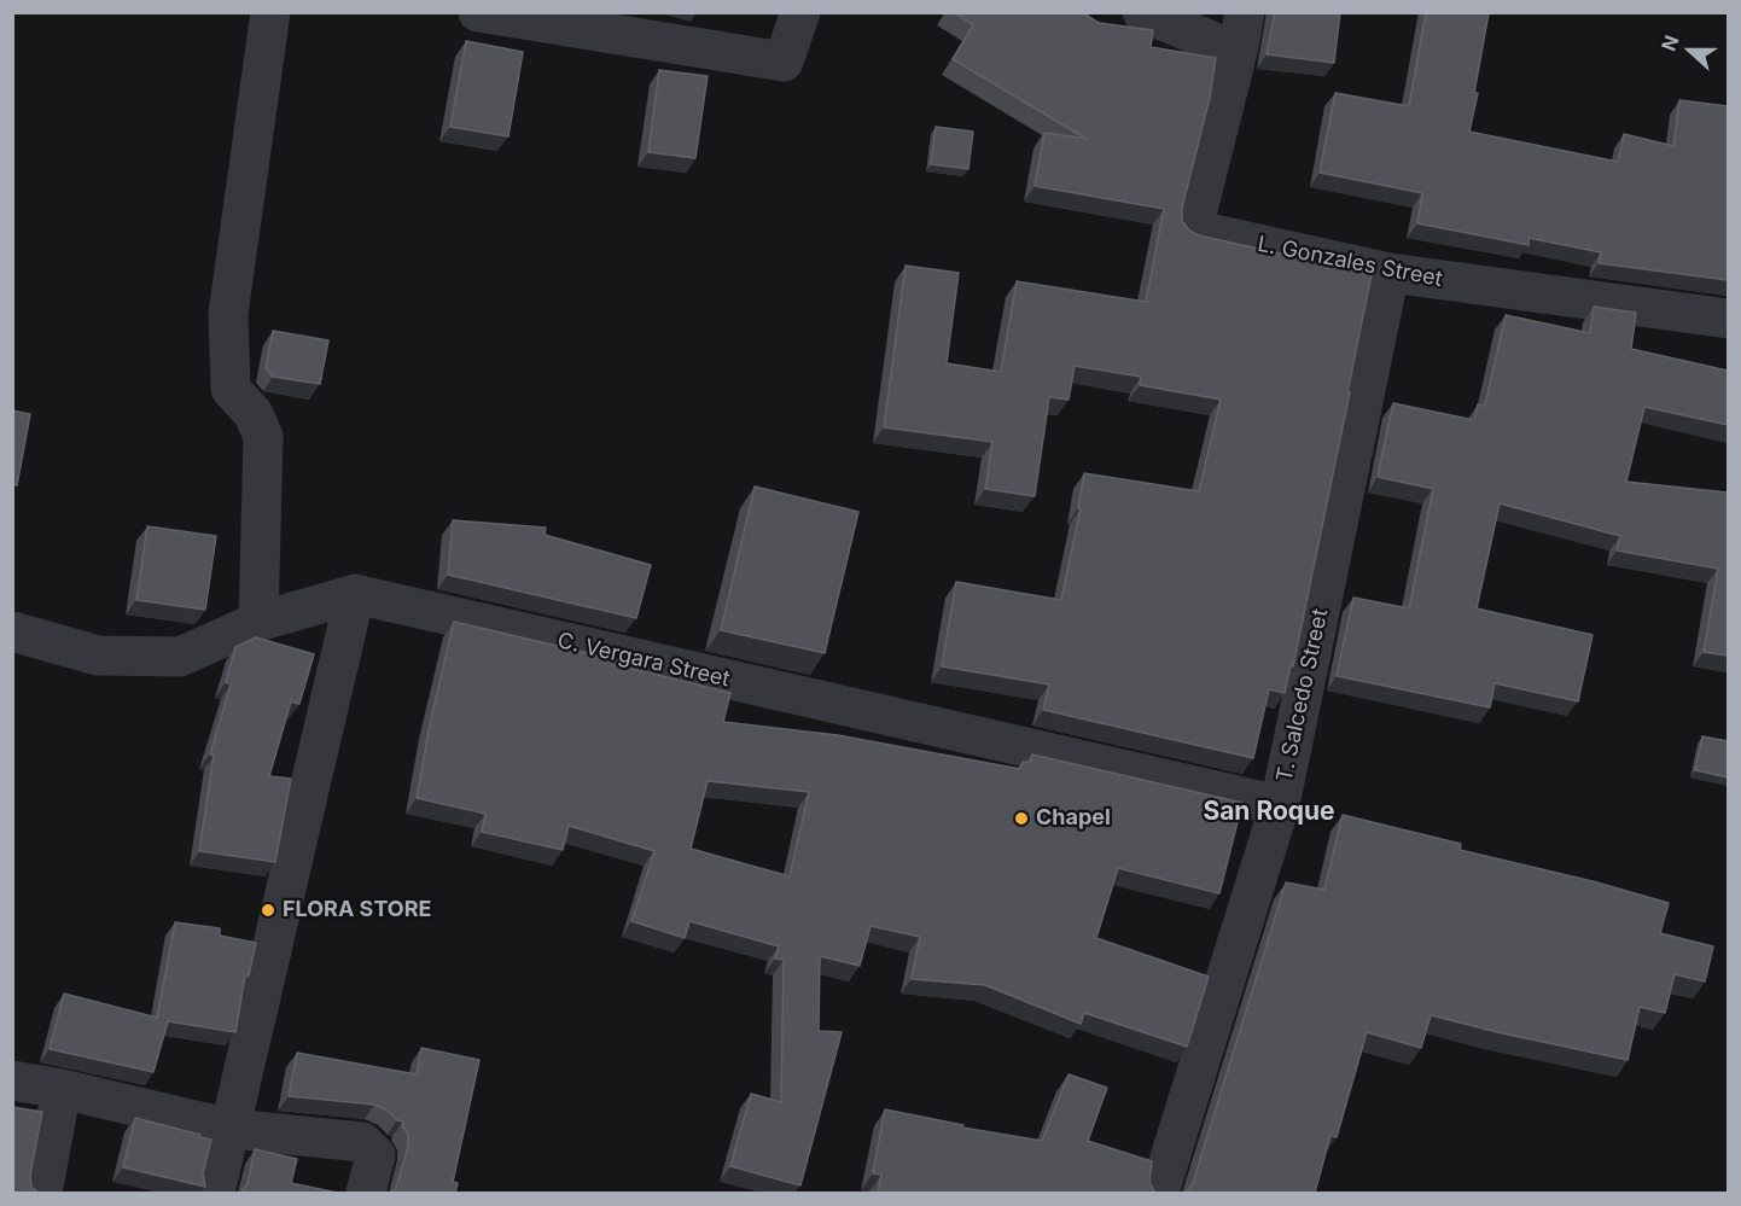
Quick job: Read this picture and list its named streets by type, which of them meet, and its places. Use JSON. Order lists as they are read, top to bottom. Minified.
{"streets":{"street":["L. Gonzales Street","C. Vergara Street","T. Salcedo Street"]},"crossings":[["L. Gonzales Street","T. Salcedo Street"],["C. Vergara Street","T. Salcedo Street"]],"districts":["San Roque"],"places":["Chapel","FLORA STORE"],"north":"left"}
